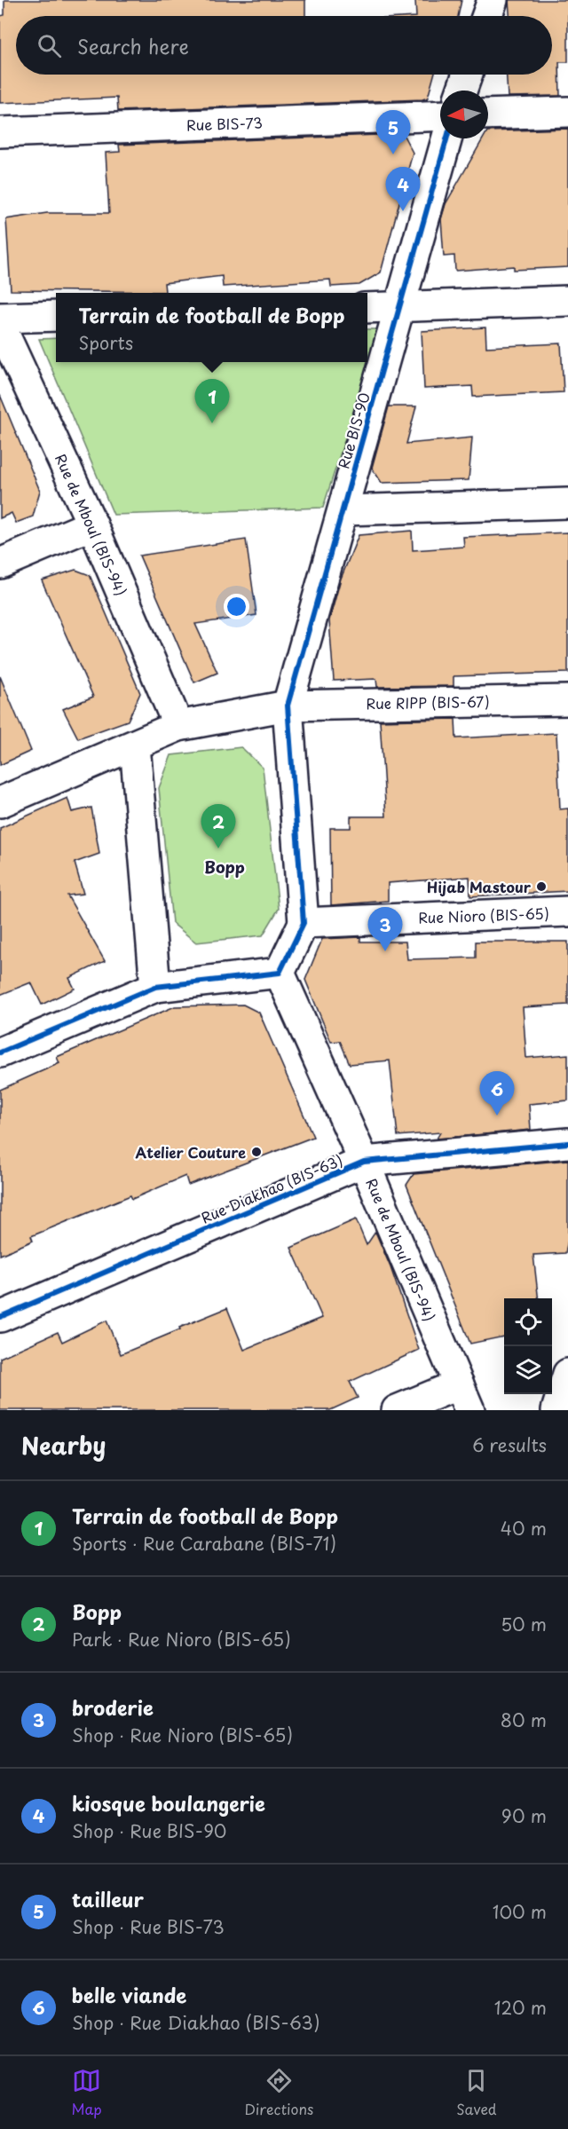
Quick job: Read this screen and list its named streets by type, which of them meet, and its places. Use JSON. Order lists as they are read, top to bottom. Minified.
{"streets":{"street":["Rue BIS-73","Rue BIS-90","Rue de Mboul (BIS-94)","Rue RIPP (BIS-67)","Rue Nioro (BIS-65)","Rue Diakhao (BIS-63)"]},"crossings":[["Rue BIS-90","Rue RIPP (BIS-67)"],["Rue de Mboul (BIS-94)","Rue RIPP (BIS-67)"],["Rue de Mboul (BIS-94)","Rue Diakhao (BIS-63)"]],"districts":["Bopp"],"places":["Hijab Mastour","Atelier Couture"],"north":"left","page":{"search":"Search here","pins":["5","4","1","2","3","6"],"popup":["Terrain de football de Bopp","Sports"],"heading":["Nearby","6 results"],"list":[{"mark":"1","name":"Terrain de football de Bopp","note":"Sports · Rue Carabane (BIS-71)","value":"40 m"},{"mark":"2","name":"Bopp","note":"Park · Rue Nioro (BIS-65)","value":"50 m"},{"mark":"3","name":"broderie","note":"Shop · Rue Nioro (BIS-65)","value":"80 m"},{"mark":"4","name":"kiosque boulangerie","note":"Shop · Rue BIS-90","value":"90 m"},{"mark":"5","name":"tailleur","note":"Shop · Rue BIS-73","value":"100 m"},{"mark":"6","name":"belle viande","note":"Shop · Rue Diakhao (BIS-63)","value":"120 m"}],"nav":["Map","Directions","Saved"]}}
